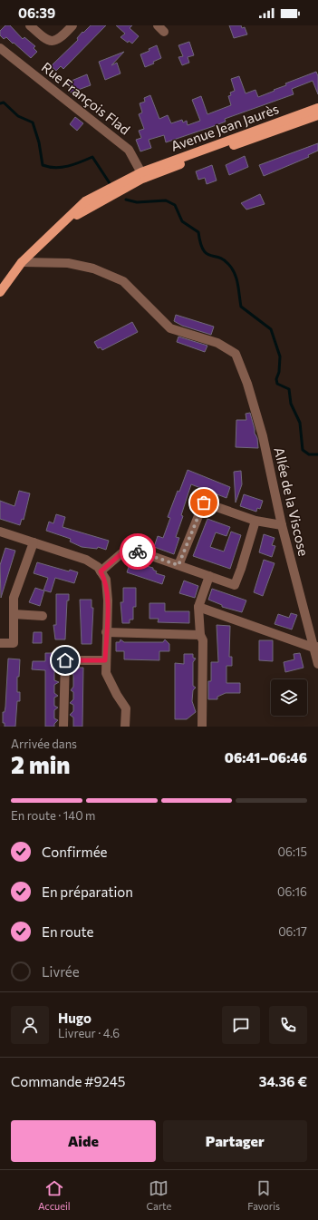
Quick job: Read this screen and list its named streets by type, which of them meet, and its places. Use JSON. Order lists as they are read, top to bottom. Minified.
{"streets":{"main road":["Avenue Jean Jaurès"],"street":["Rue François Flad","Allée de la Viscose"]},"crossings":[["Rue François Flad","Avenue Jean Jaurès"]],"page":{"status":"06:39","heading":["2 min","Arrivée dans","06:41–06:46"],"panel":["Hugo","Livreur · 4.6","Commande #9245","34.36 €"],"bar":"En route · 140 m","list":[["Confirmée","06:15"],["En préparation","06:16"],["En route","06:17"],"Livrée"],"buttons":["Aide","Partager"],"tabs":["Accueil","Carte","Favoris"]}}
